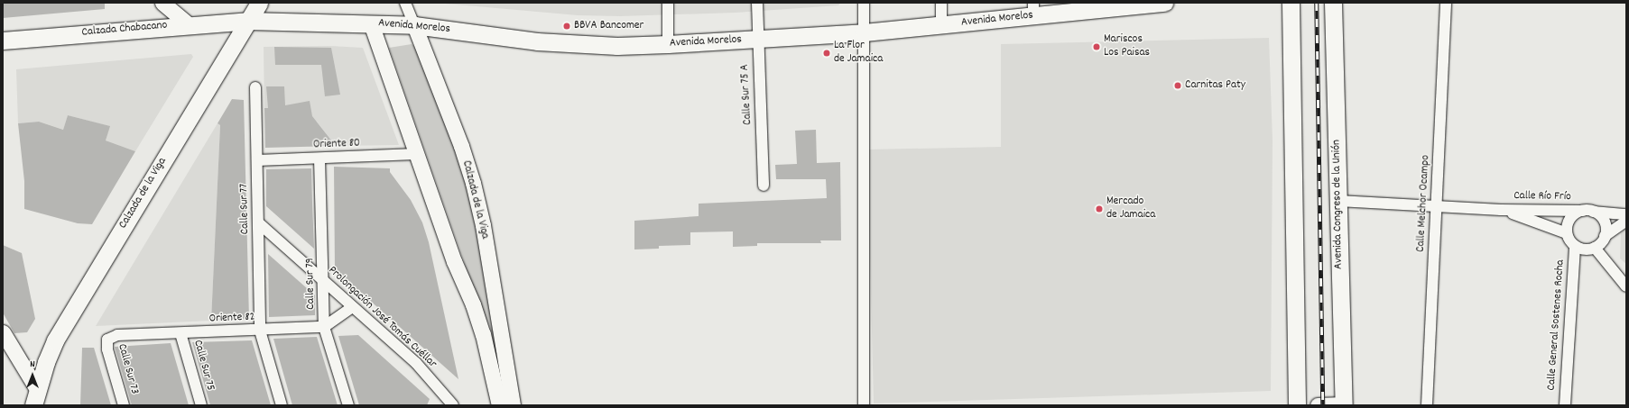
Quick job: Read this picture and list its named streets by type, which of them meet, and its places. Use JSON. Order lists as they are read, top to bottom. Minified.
{"streets":{"main road":["Avenida Morelos","Calzada Chabacano","Calzada de la Viga","Avenida Congreso de la Unión"],"street":["Calle Sur 75 A","Oriente 80","Calle Río Frío","Calle Melchor Ocampo","Calle Sur 77","Calle Sur 79","Prolongación José Tomás Cuéllar","Oriente 82","Calle General Sostenes Rocha","Calle Sur 75","Calle Sur 73"]},"crossings":[["Avenida Morelos","Calzada Chabacano"],["Avenida Morelos","Calle Sur 75 A"],["Avenida Morelos","Calzada de la Viga"],["Calzada Chabacano","Calzada de la Viga"],["Oriente 80","Calle Sur 77"],["Oriente 80","Calle Sur 79"],["Calle Río Frío","Calle Melchor Ocampo"],["Calle Río Frío","Avenida Congreso de la Unión"],["Calle Río Frío","Calle General Sostenes Rocha"],["Calle Sur 77","Prolongación José Tomás Cuéllar"],["Calle Sur 77","Oriente 82"],["Calle Sur 79","Prolongación José Tomás Cuéllar"],["Calle Sur 79","Oriente 82"],["Oriente 82","Calle Sur 75"],["Oriente 82","Calle Sur 73"]],"places":["BBVA Bancomer","Mariscos Los Paisas","La Flor de Jamaica","Carnitas Paty","Mercado de Jamaica"],"north":"top"}
